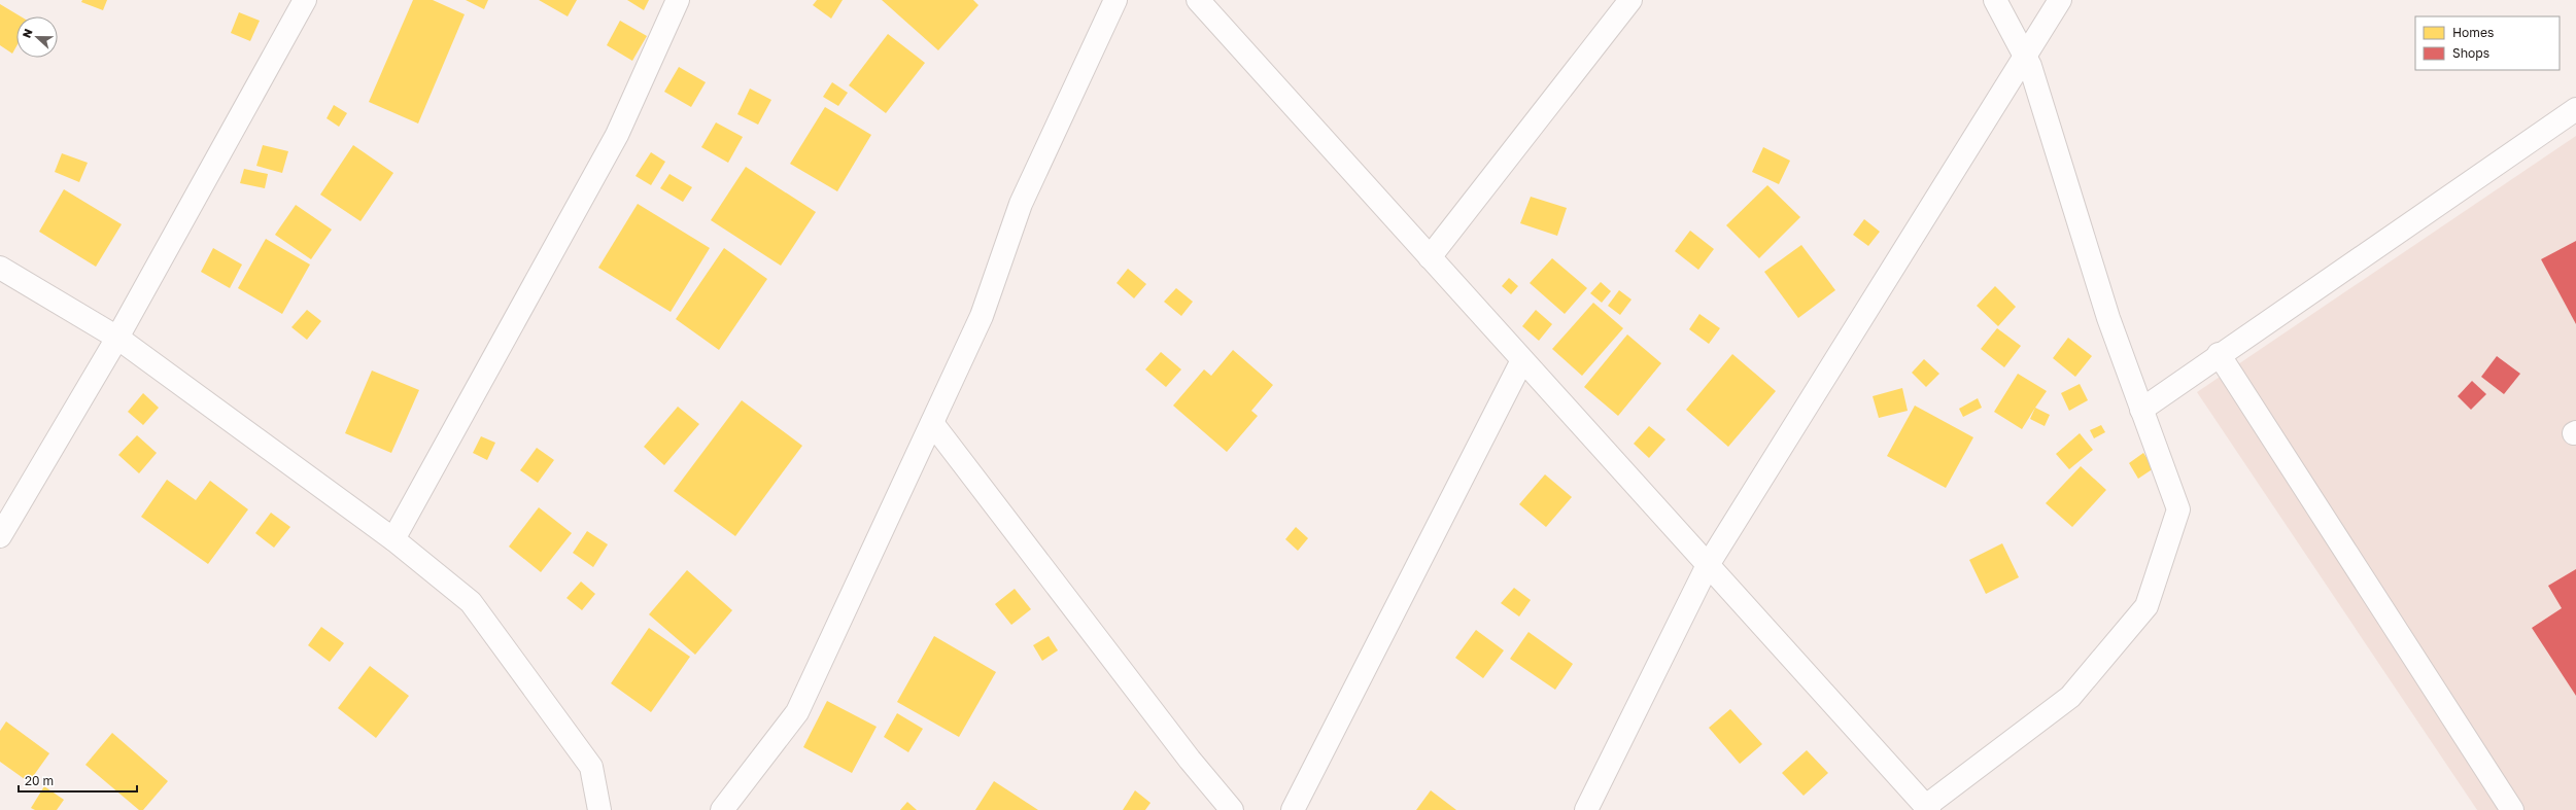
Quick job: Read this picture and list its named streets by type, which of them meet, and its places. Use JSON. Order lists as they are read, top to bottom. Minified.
{"legend":["Homes","Shops"],"scale_bar":"20 m","north":"left"}
